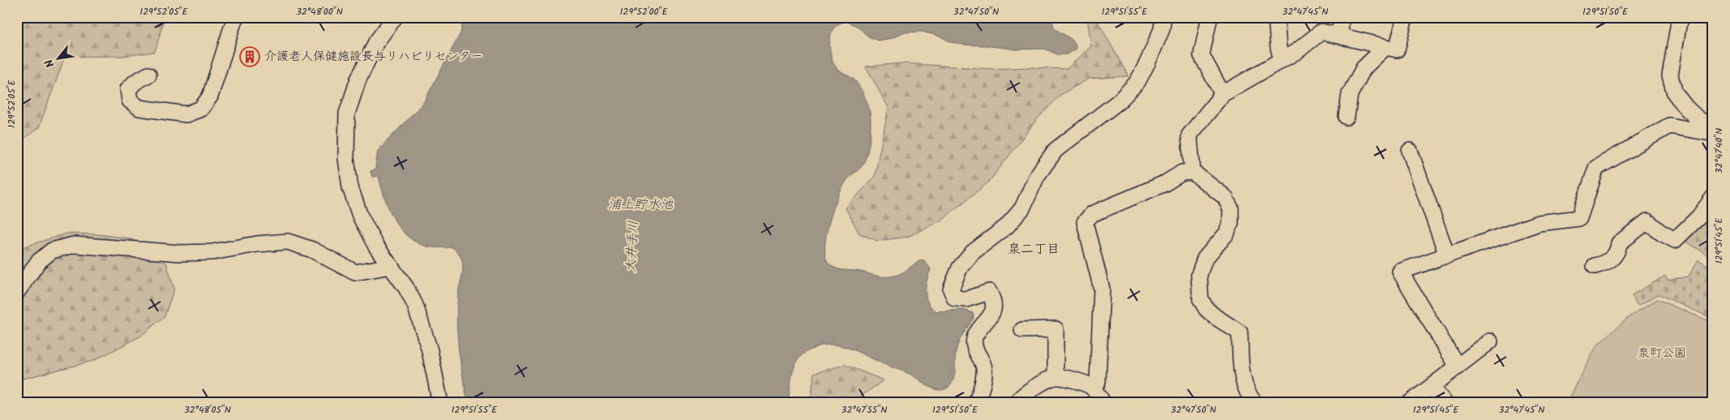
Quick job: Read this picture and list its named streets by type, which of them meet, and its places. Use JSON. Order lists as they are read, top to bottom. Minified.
{"districts":["泉二丁目"],"water":["浦上貯水池","大井手川"],"parks":["泉町公園"],"places":{"building":["介護老人保健施設長与リハビリセンター"]},"north":"bottom left","coordinates":["129°52'05\"E","32°48'00\"N","129°52'00\"E","32°47'50\"N","129°51'55\"E","32°47'45\"N","129°51'50\"E","32°47'40\"N","129°51'45\"E","32°48'05\"N","32°47'55\"N"]}
